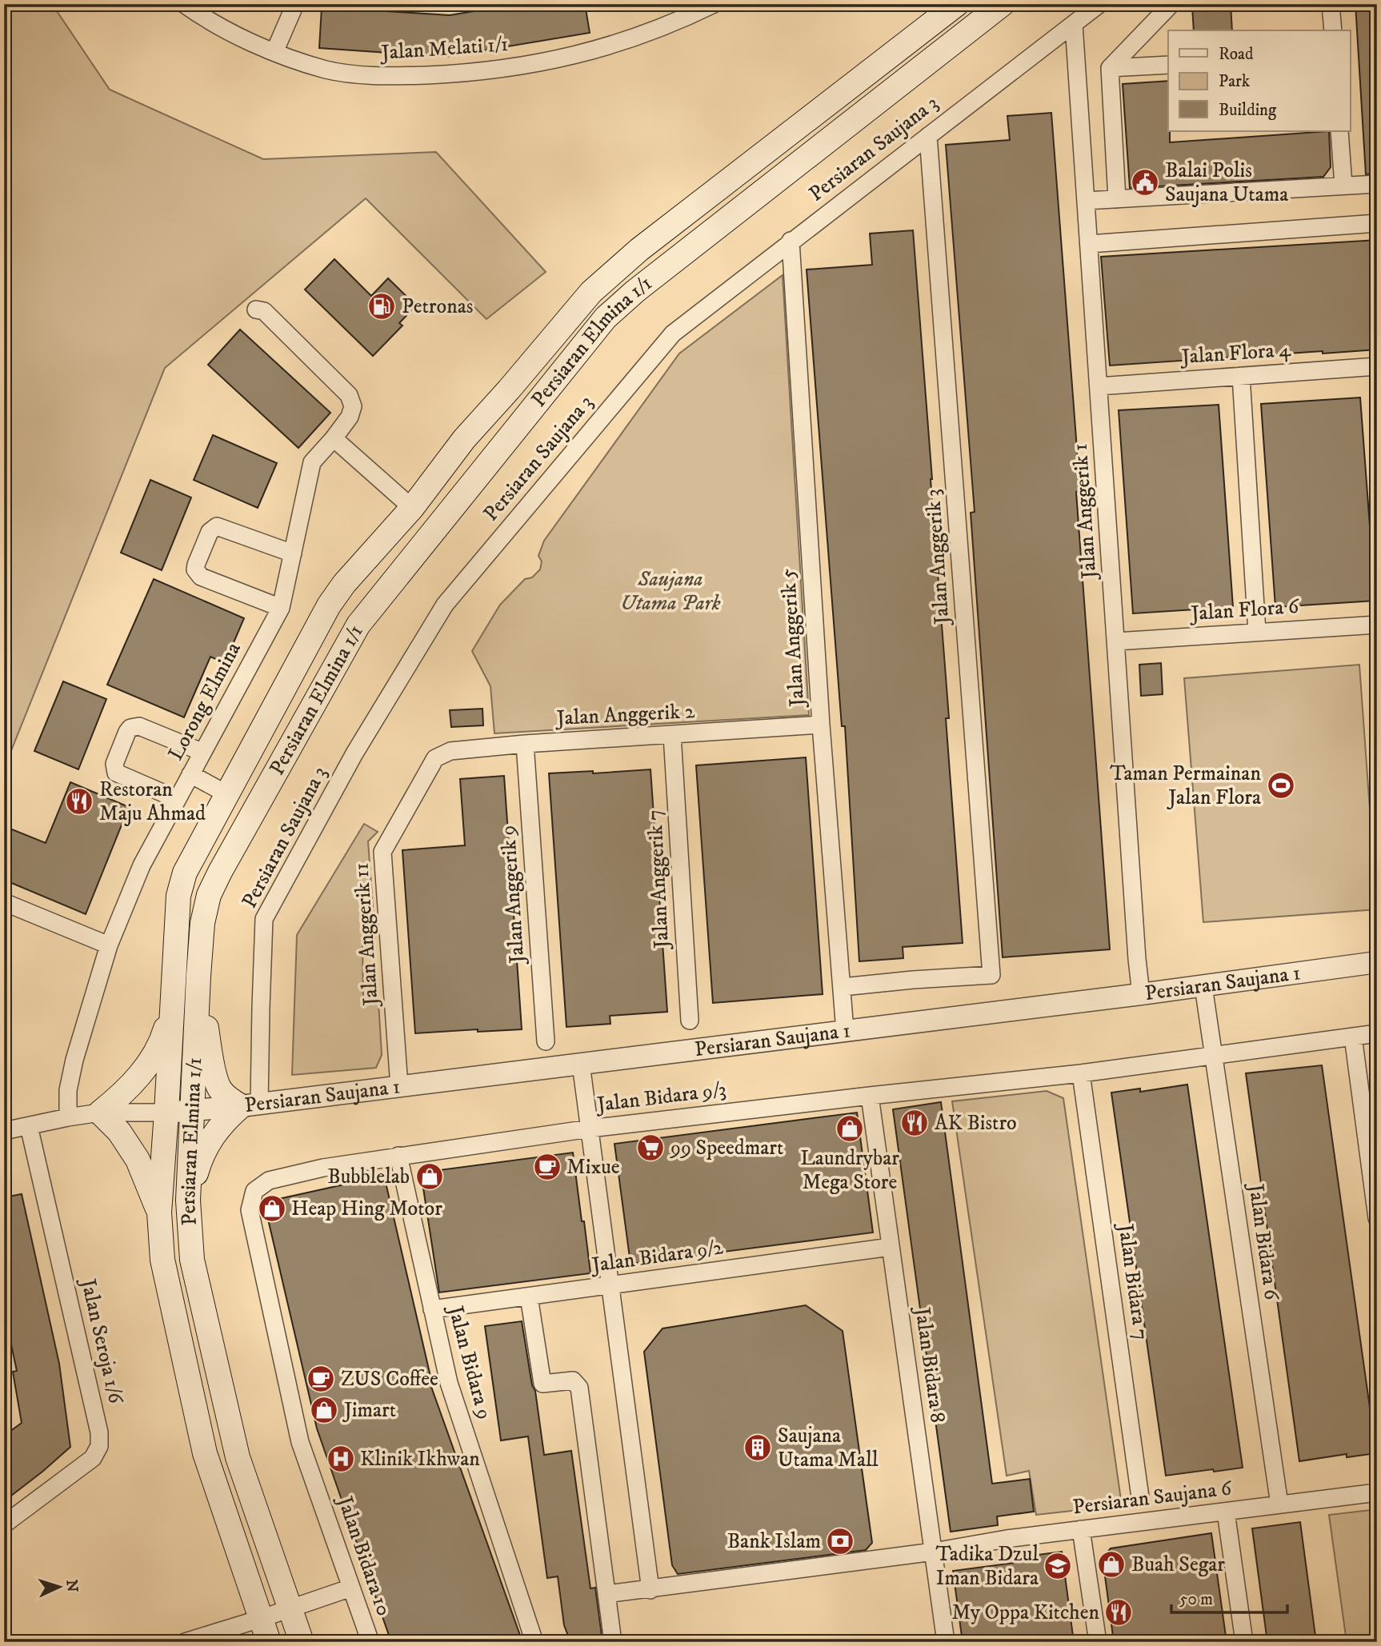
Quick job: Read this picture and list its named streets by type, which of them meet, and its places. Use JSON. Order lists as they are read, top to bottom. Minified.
{"streets":{"main road":["Persiaran Elmina 1/1"],"street":["Jalan Melati 1/1","Persiaran Saujana 3","Jalan Flora 4","Jalan Anggerik 1","Jalan Anggerik 3","Jalan Flora 6","Jalan Anggerik 5","Lorong Elmina","Jalan Anggerik 2","Jalan Anggerik 7","Jalan Anggerik 9","Jalan Anggerik 11","Persiaran Saujana 1","Jalan Bidara 9/3","Jalan Bidara 6","Jalan Bidara 9/2","Jalan Bidara 7","Jalan Seroja 1/6","Jalan Bidara 9","Jalan Bidara 8","Persiaran Saujana 6","Jalan Bidara 10"]},"crossings":[["Persiaran Saujana 3","Jalan Anggerik 1"],["Persiaran Saujana 3","Jalan Anggerik 3"],["Persiaran Saujana 3","Jalan Anggerik 5"],["Persiaran Saujana 3","Persiaran Saujana 1"],["Persiaran Elmina 1/1","Lorong Elmina"],["Persiaran Elmina 1/1","Persiaran Saujana 1"],["Persiaran Elmina 1/1","Jalan Seroja 1/6"],["Jalan Flora 4","Jalan Anggerik 1"],["Jalan Anggerik 1","Jalan Flora 6"],["Jalan Anggerik 1","Persiaran Saujana 1"],["Jalan Anggerik 3","Jalan Anggerik 5"],["Jalan Anggerik 5","Jalan Anggerik 2"],["Jalan Anggerik 5","Persiaran Saujana 1"],["Jalan Anggerik 2","Jalan Anggerik 7"],["Jalan Anggerik 2","Jalan Anggerik 9"],["Jalan Anggerik 2","Jalan Anggerik 11"],["Jalan Anggerik 11","Persiaran Saujana 1"],["Persiaran Saujana 1","Jalan Bidara 6"],["Jalan Bidara 9/3","Jalan Bidara 6"],["Jalan Bidara 9/3","Jalan Bidara 7"],["Jalan Bidara 9/3","Jalan Bidara 9"],["Jalan Bidara 9/3","Jalan Bidara 8"],["Jalan Bidara 9/3","Jalan Bidara 10"],["Jalan Bidara 6","Persiaran Saujana 6"],["Jalan Bidara 9/2","Jalan Bidara 9"],["Jalan Bidara 9/2","Jalan Bidara 8"],["Jalan Bidara 8","Persiaran Saujana 6"]],"parks":["Saujana Utama Park"],"places":{"public building":["Balai Polis Saujana Utama"],"fuel station":["Petronas"],"sports":["Taman Permainan Jalan Flora"],"restaurant":["Restoran Maju Ahmad","AK Bistro","My Oppa Kitchen"],"shop":["Laundrybar Mega Store","Bubblelab","Heap Hing Motor","Jimart","Buah Segar"],"supermarket":["99 Speedmart"],"cafe":["Mixue","ZUS Coffee"],"building":["Saujana Utama Mall"],"hospital":["Klinik Ikhwan"],"bank":["Bank Islam"],"school or university":["Tadika Dzul Iman Bidara"]},"legend":["Road","Park","Building"],"scale_bar":"50 m","north":"right"}
